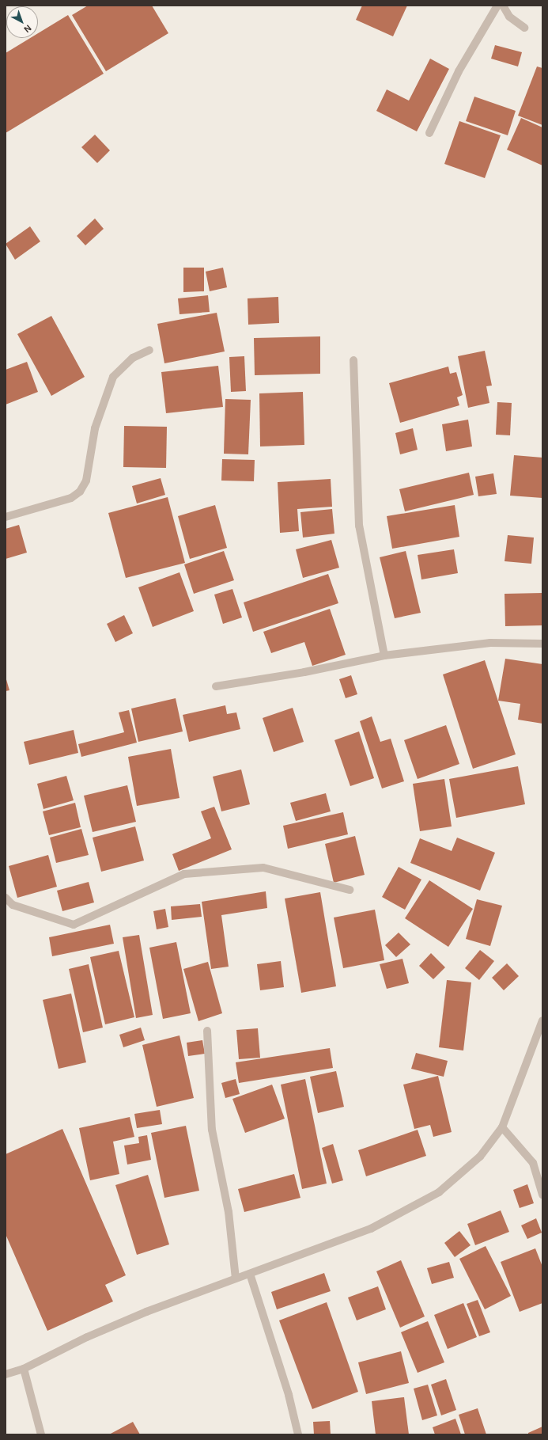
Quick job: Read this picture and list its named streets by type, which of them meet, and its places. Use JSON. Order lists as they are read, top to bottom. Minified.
{"north":"bottom right"}
